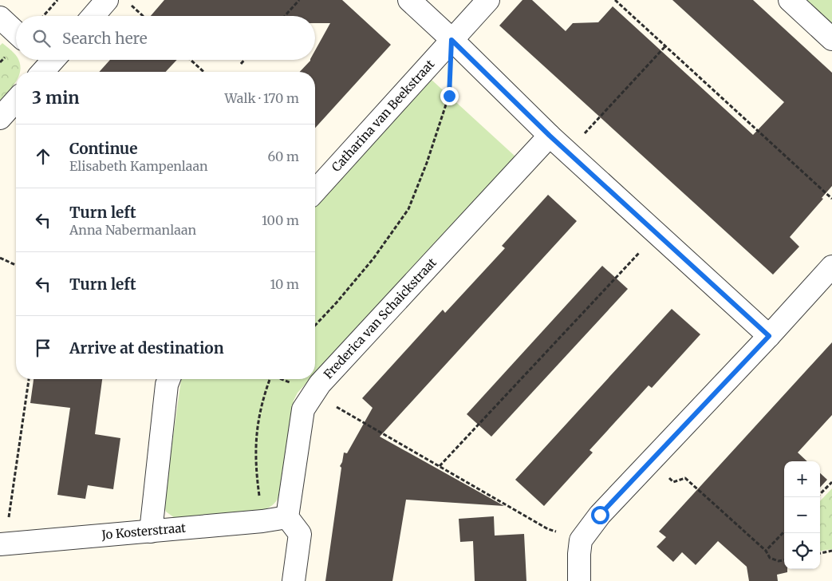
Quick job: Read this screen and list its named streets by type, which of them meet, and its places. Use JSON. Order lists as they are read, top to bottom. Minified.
{"streets":{"street":["Catharina van Beekstraat","Frederica van Schaickstraat","Jo Kosterstraat"]},"crossings":[["Frederica van Schaickstraat","Jo Kosterstraat"]],"page":{"search":"Search here","heading":["3 min","Walk · 170 m"],"list":[["Continue","Elisabeth Kampenlaan","60 m"],["Turn left","Anna Nabermanlaan","100 m"],["Turn left","10 m"],"Arrive at destination"],"map_buttons":["+","−"]}}
